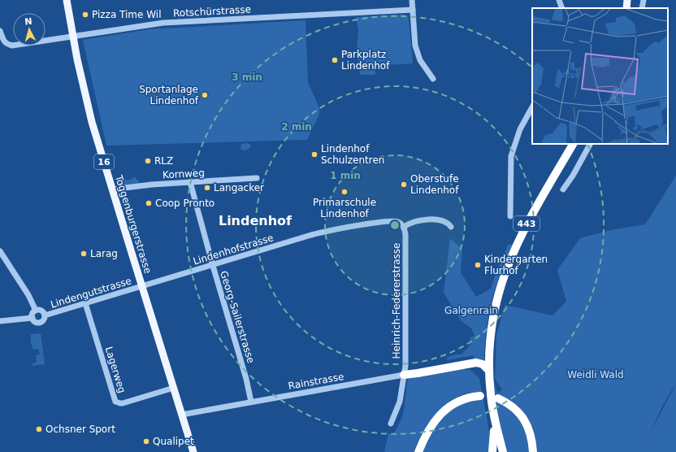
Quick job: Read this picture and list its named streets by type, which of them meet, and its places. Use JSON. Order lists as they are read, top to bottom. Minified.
{"streets":{"highway":["443"],"main road":["16","Toggenburgerstrasse"],"street":["Rotschürstrasse","Kornweg","Lindenhofstrasse","Lindengutstrasse","Heinrich-Federerstrasse","Georg-Sailerstrasse","Lagerweg","Rainstrasse"]},"crossings":[["Rotschürstrasse","Toggenburgerstrasse"],["Kornweg","Toggenburgerstrasse"],["Kornweg","Georg-Sailerstrasse"],["Toggenburgerstrasse","Lindenhofstrasse"],["Toggenburgerstrasse","Lindengutstrasse"],["Toggenburgerstrasse","Lagerweg"],["Toggenburgerstrasse","Rainstrasse"],["Lindenhofstrasse","Lindengutstrasse"],["Lindenhofstrasse","Heinrich-Federerstrasse"],["Lindenhofstrasse","Georg-Sailerstrasse"],["Lindengutstrasse","Lagerweg"],["Heinrich-Federerstrasse","Rainstrasse"],["Georg-Sailerstrasse","Rainstrasse"]],"districts":["Lindenhof"],"parks":["Galgenrain","Weidli Wald"],"places":["Pizza Time Wil","Parkplatz Lindenhof","Sportanlage Lindenhof","Lindenhof Schulzentren","RLZ","Oberstufe Lindenhof","Langacker","Primarschule Lindenhof","Coop Pronto","Larag","Kindergarten Flurhof","Ochsner Sport","Qualipet"],"north":"top","rings":["3 min","2 min","1 min"]}
